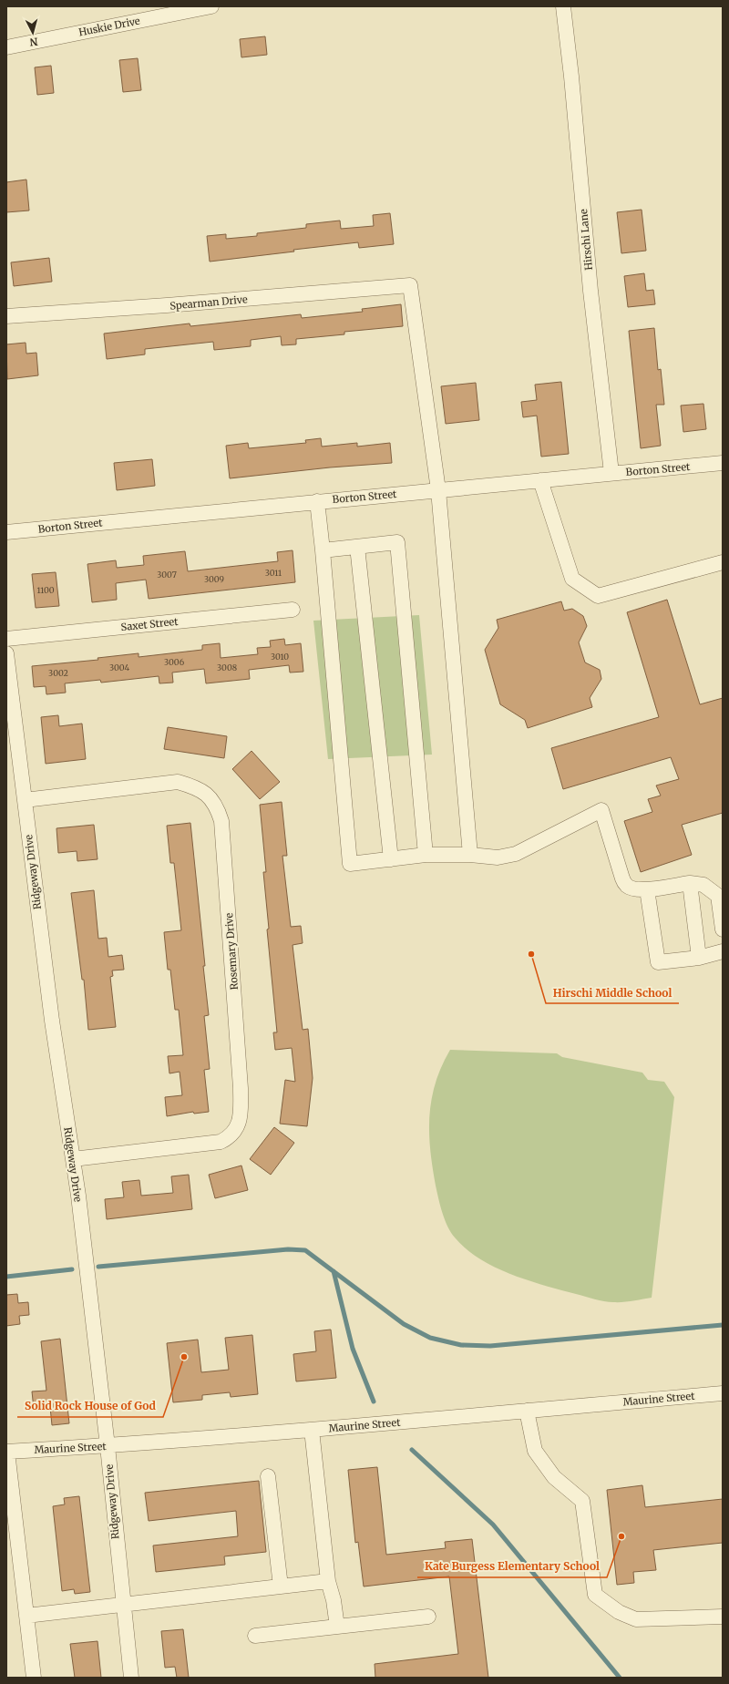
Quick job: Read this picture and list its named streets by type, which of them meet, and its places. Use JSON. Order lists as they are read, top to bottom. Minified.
{"streets":{"street":["Huskie Drive","Hirschi Lane","Spearman Drive","Borton Street","Saxet Street","Ridgeway Drive","Rosemary Drive","Maurine Street"]},"crossings":[["Hirschi Lane","Borton Street"],["Spearman Drive","Borton Street"],["Ridgeway Drive","Rosemary Drive"],["Ridgeway Drive","Maurine Street"]],"places":["Hirschi Middle School","Solid Rock House of God","Kate Burgess Elementary School"],"house_numbers":["3011","3007","3009","1100","3010","3006","3004","3008","3002"],"north":"bottom"}
